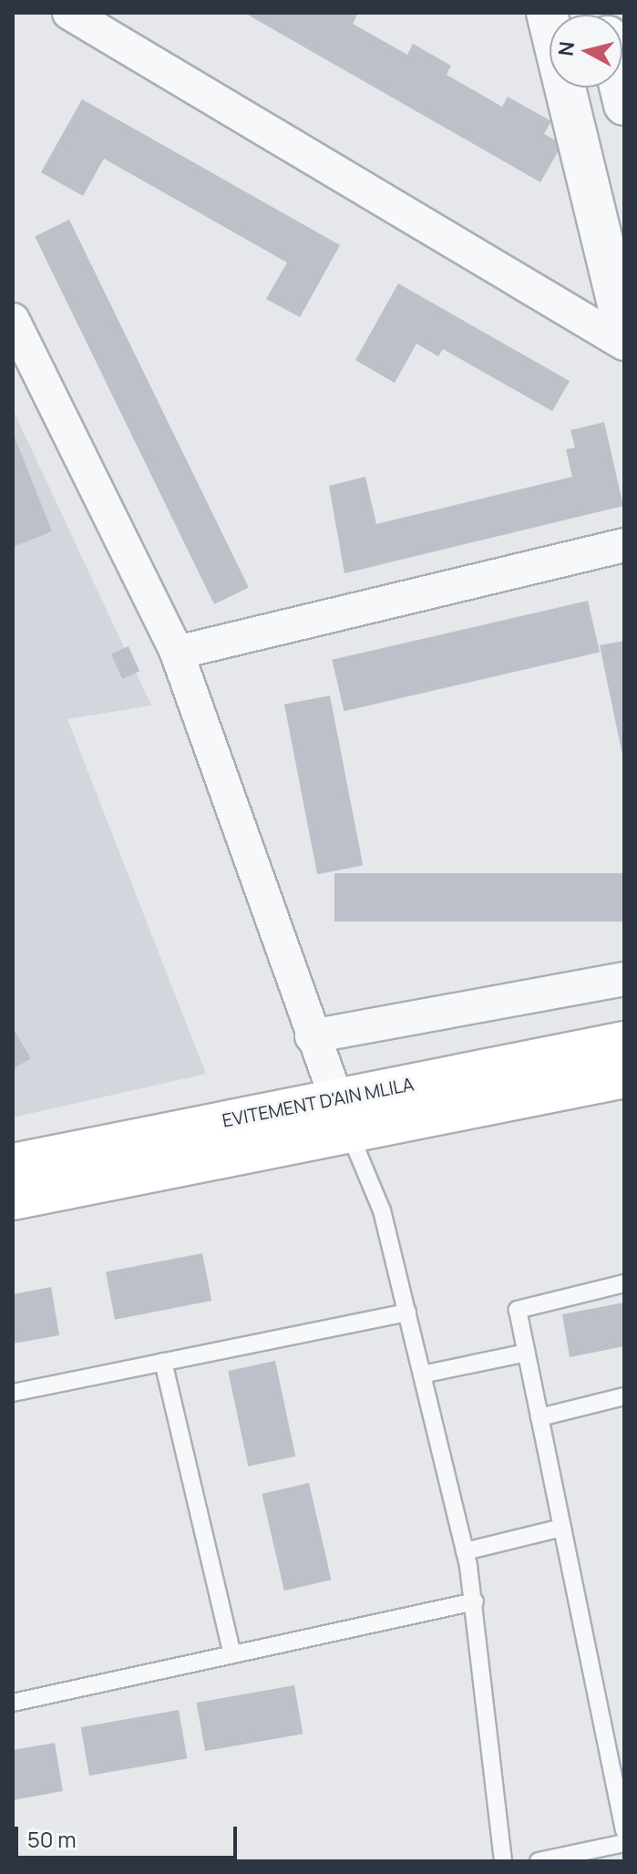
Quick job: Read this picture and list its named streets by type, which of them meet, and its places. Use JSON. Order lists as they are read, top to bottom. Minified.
{"streets":{"highway":["EVITEMENT D'AIN MLILA"]},"scale_bar":"50 m","north":"left"}
